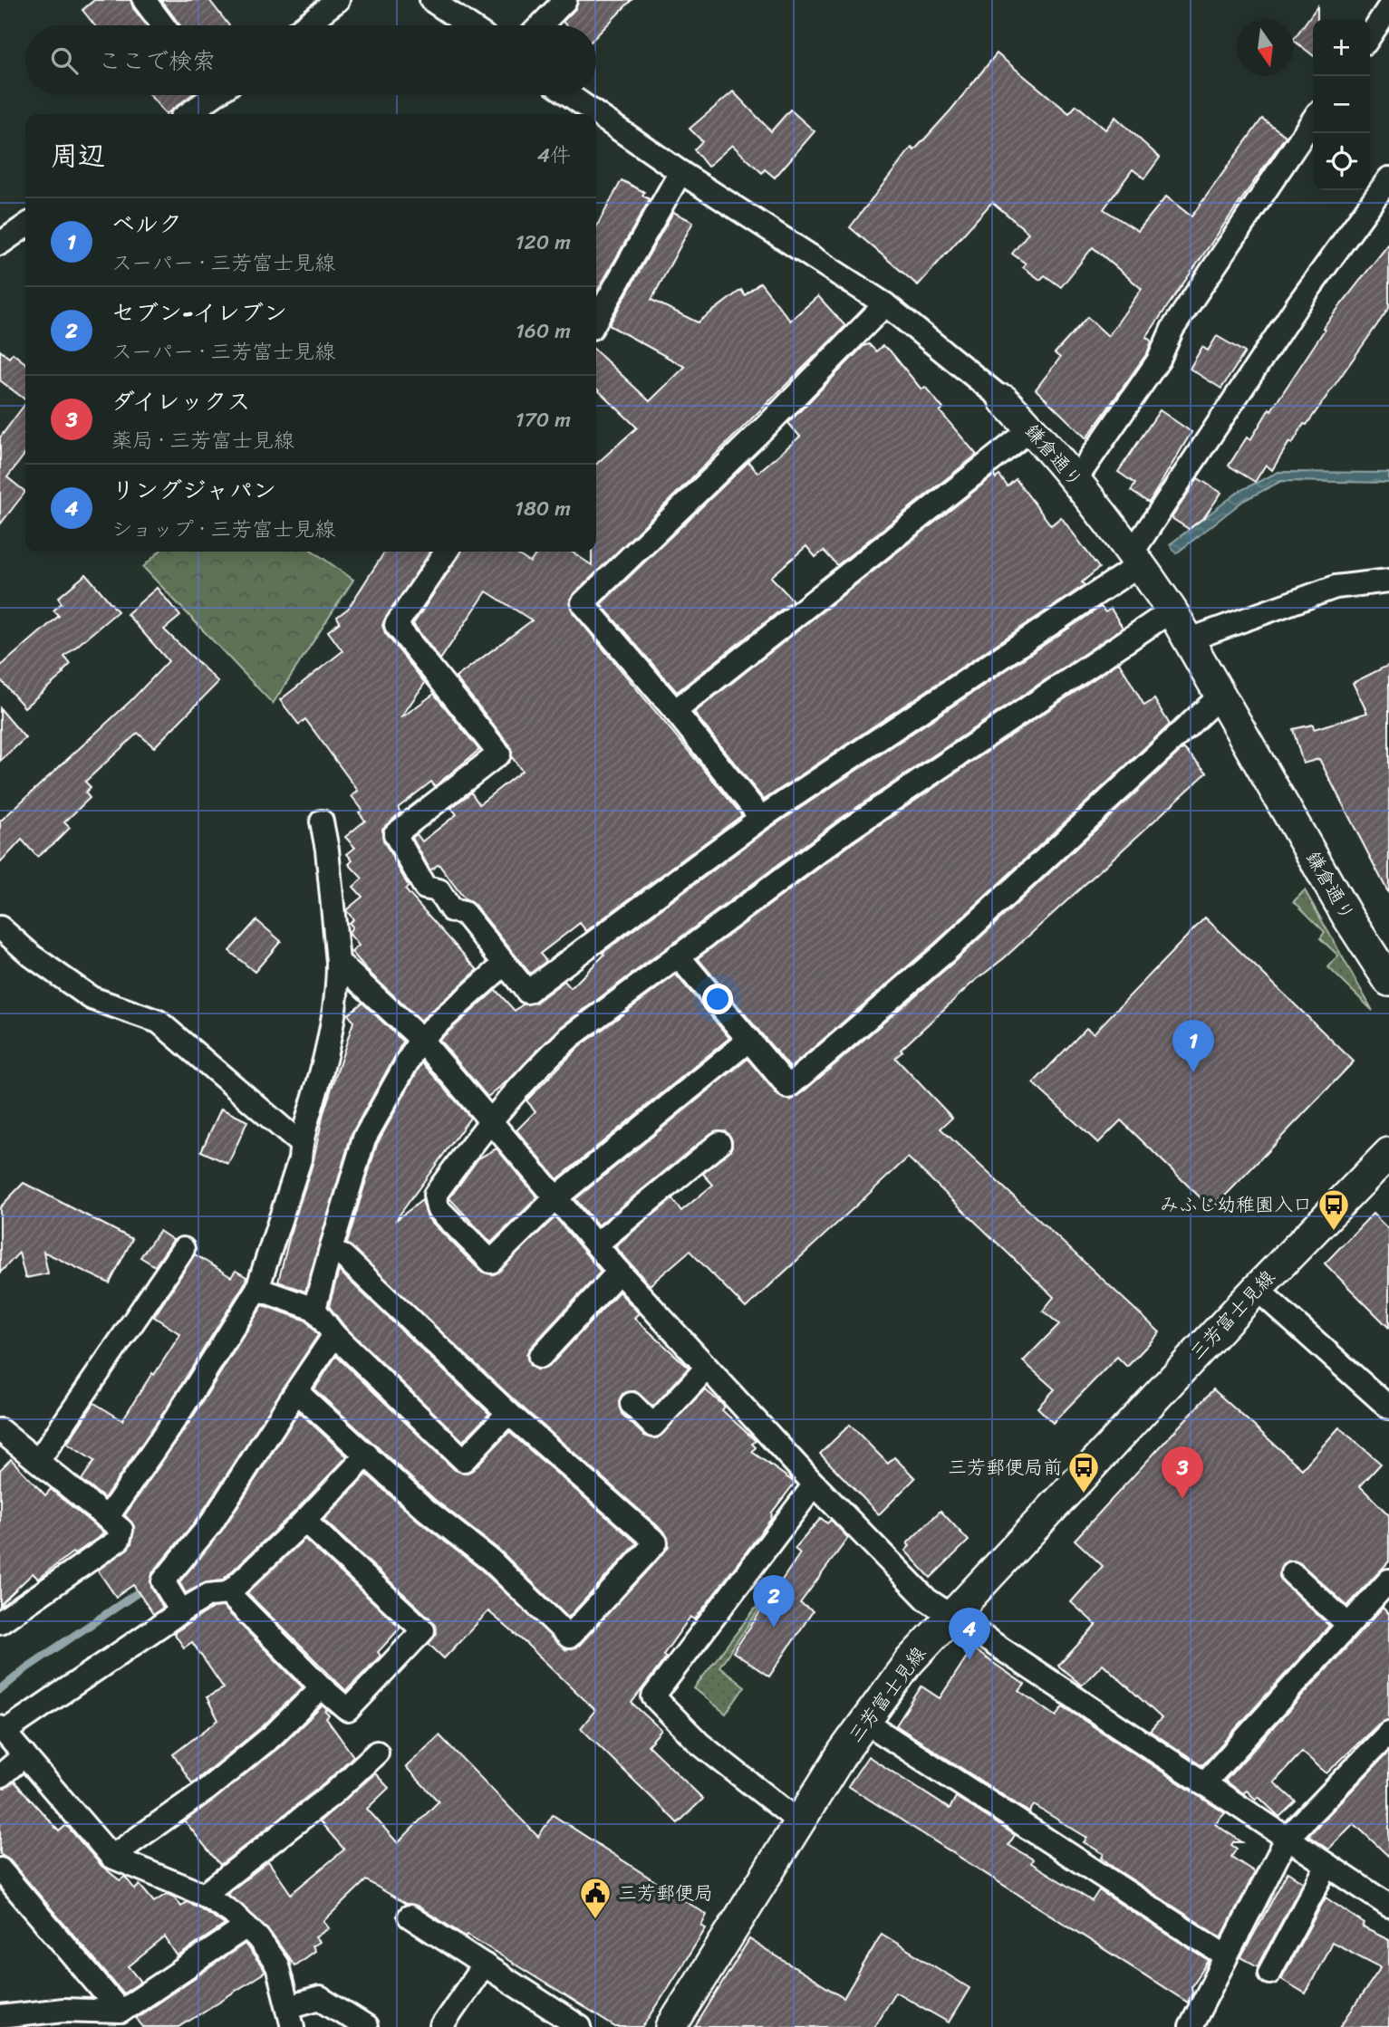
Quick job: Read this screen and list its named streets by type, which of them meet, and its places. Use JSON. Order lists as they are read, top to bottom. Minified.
{"streets":{"main road":["鎌倉通り","三芳富士見線"]},"places":{"bus stop":["みふじ幼稚園入口","三芳郵便局前"],"public building":["三芳郵便局"]},"north":"bottom","page":{"map_buttons":["+","−"],"search":"ここで検索","heading":["周辺","4件"],"list":[{"mark":"1","name":"ベルク","note":"スーパー · 三芳富士見線","value":"120 m"},{"mark":"2","name":"セブン-イレブン","note":"スーパー · 三芳富士見線","value":"160 m"},{"mark":"3","name":"ダイレックス","note":"薬局 · 三芳富士見線","value":"170 m"},{"mark":"4","name":"リングジャパン","note":"ショップ · 三芳富士見線","value":"180 m"}],"pins":["1","3","2","4"]}}
